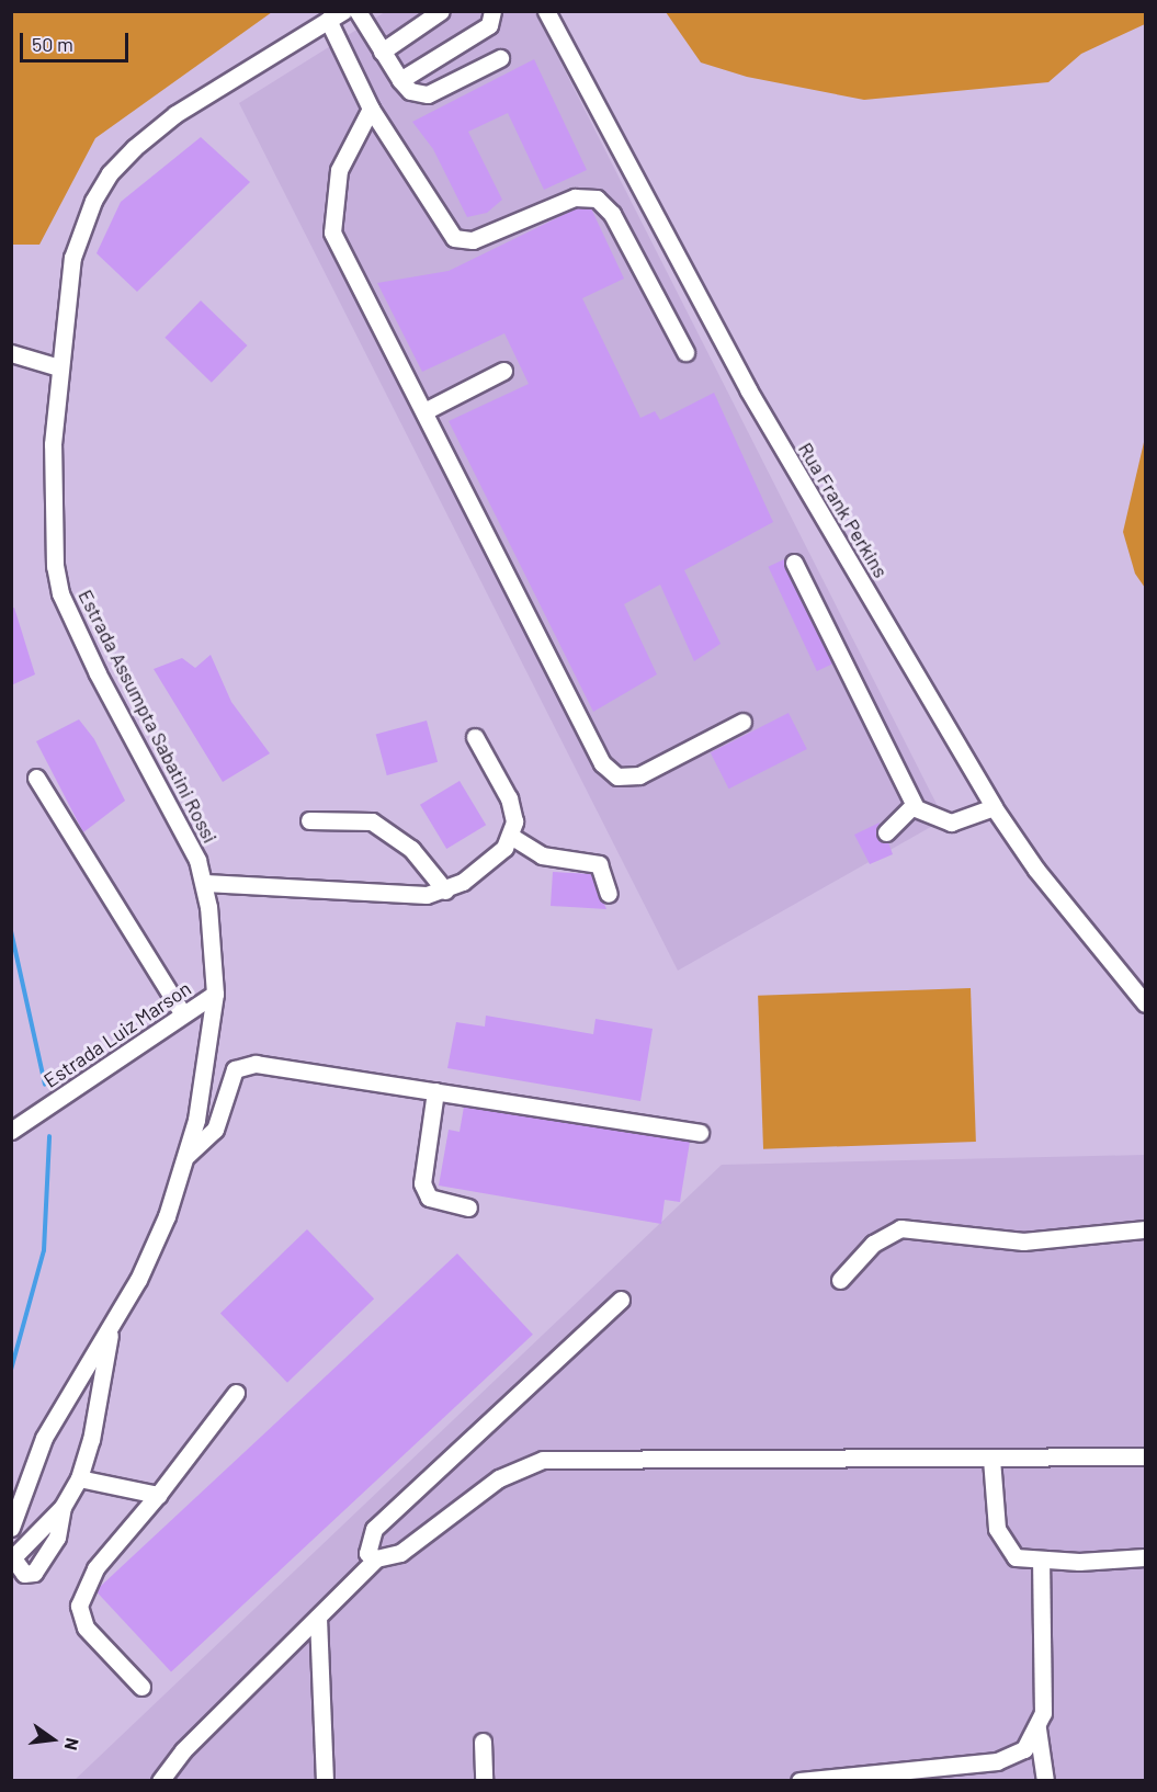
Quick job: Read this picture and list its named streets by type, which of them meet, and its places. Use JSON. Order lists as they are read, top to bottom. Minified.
{"streets":{"street":["Rua Frank Perkins","Estrada Assumpta Sabatini Rossi","Estrada Luiz Marson"]},"crossings":[["Estrada Assumpta Sabatini Rossi","Estrada Luiz Marson"]],"scale_bar":"50 m","north":"right"}
